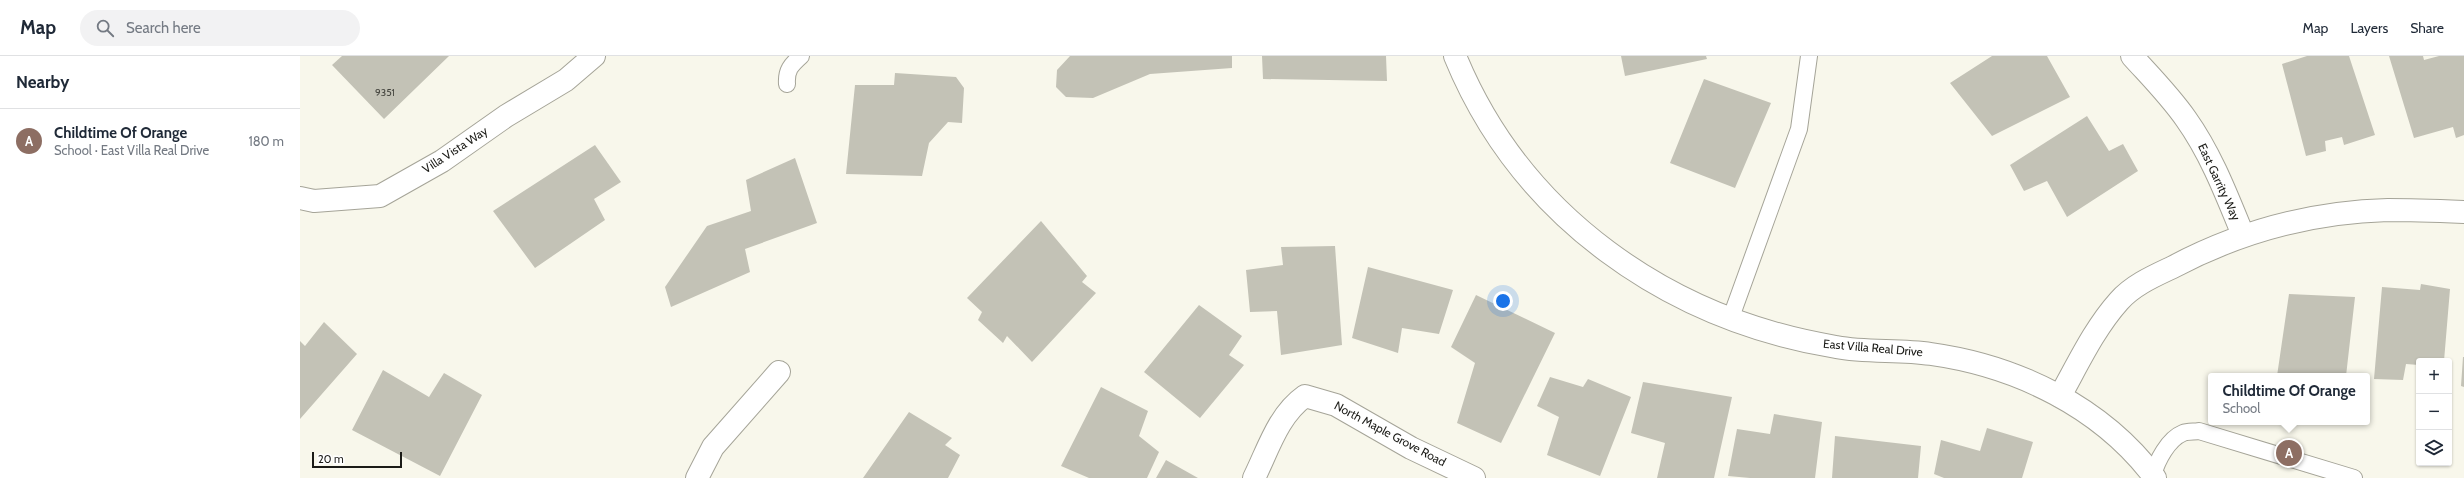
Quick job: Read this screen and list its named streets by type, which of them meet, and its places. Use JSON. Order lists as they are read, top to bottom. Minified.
{"streets":{"street":["Villa Vista Way","East Garrity Way","East Villa Real Drive","North Maple Grove Road"]},"house_numbers":["9351"],"scale_bar":"20 m","page":{"header":"Map","search":"Search here","nav":["Map","Layers","Share"],"heading":"Nearby","list":[{"mark":"A","name":"Childtime Of Orange","note":"School · East Villa Real Drive","value":"180 m"}],"map_buttons":["+","−"],"popup":["Childtime Of Orange","School"],"pins":"A","scale":"20 m"}}
